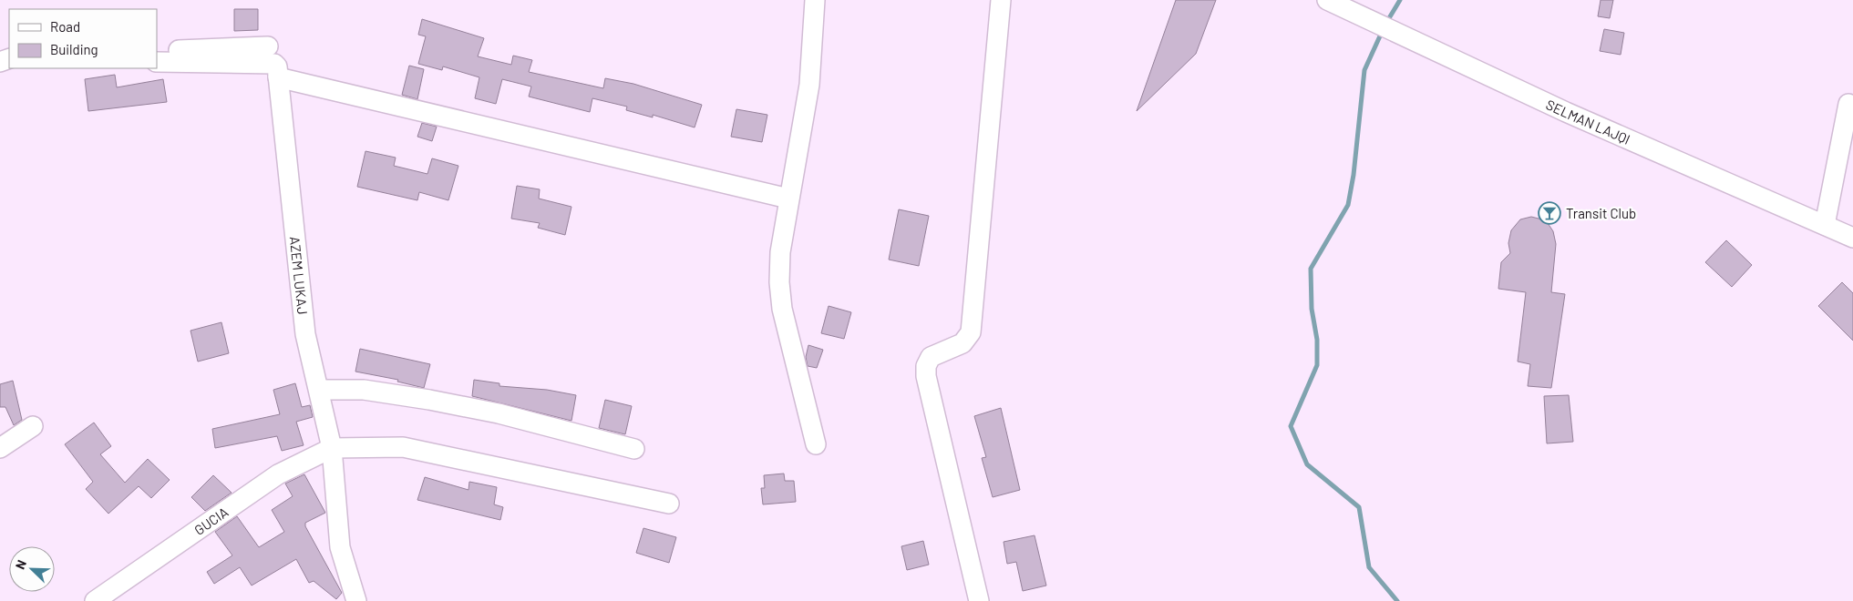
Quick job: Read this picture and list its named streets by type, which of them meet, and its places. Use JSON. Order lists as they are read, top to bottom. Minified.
{"streets":{"street":["SELMAN LAJQI","AZEM LUKAJ","GUCIA"]},"crossings":[["AZEM LUKAJ","GUCIA"]],"places":{"bar":["Transit Club"]},"legend":["Road","Building"],"north":"top left"}
